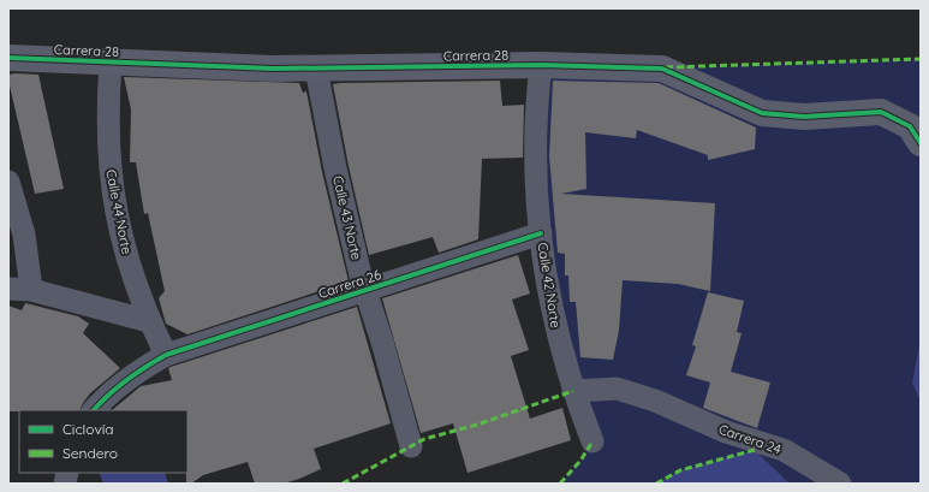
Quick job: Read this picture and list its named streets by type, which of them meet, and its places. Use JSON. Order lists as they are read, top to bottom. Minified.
{"streets":{"street":["Carrera 28","Calle 44 Norte","Calle 43 Norte","Carrera 26","Calle 42 Norte","Carrera 24"]},"crossings":[["Carrera 28","Calle 44 Norte"],["Carrera 28","Calle 43 Norte"],["Carrera 28","Calle 42 Norte"],["Calle 44 Norte","Carrera 26"],["Calle 43 Norte","Carrera 26"],["Carrera 26","Calle 42 Norte"],["Calle 42 Norte","Carrera 24"]],"legend":["Ciclovía","Sendero"]}
